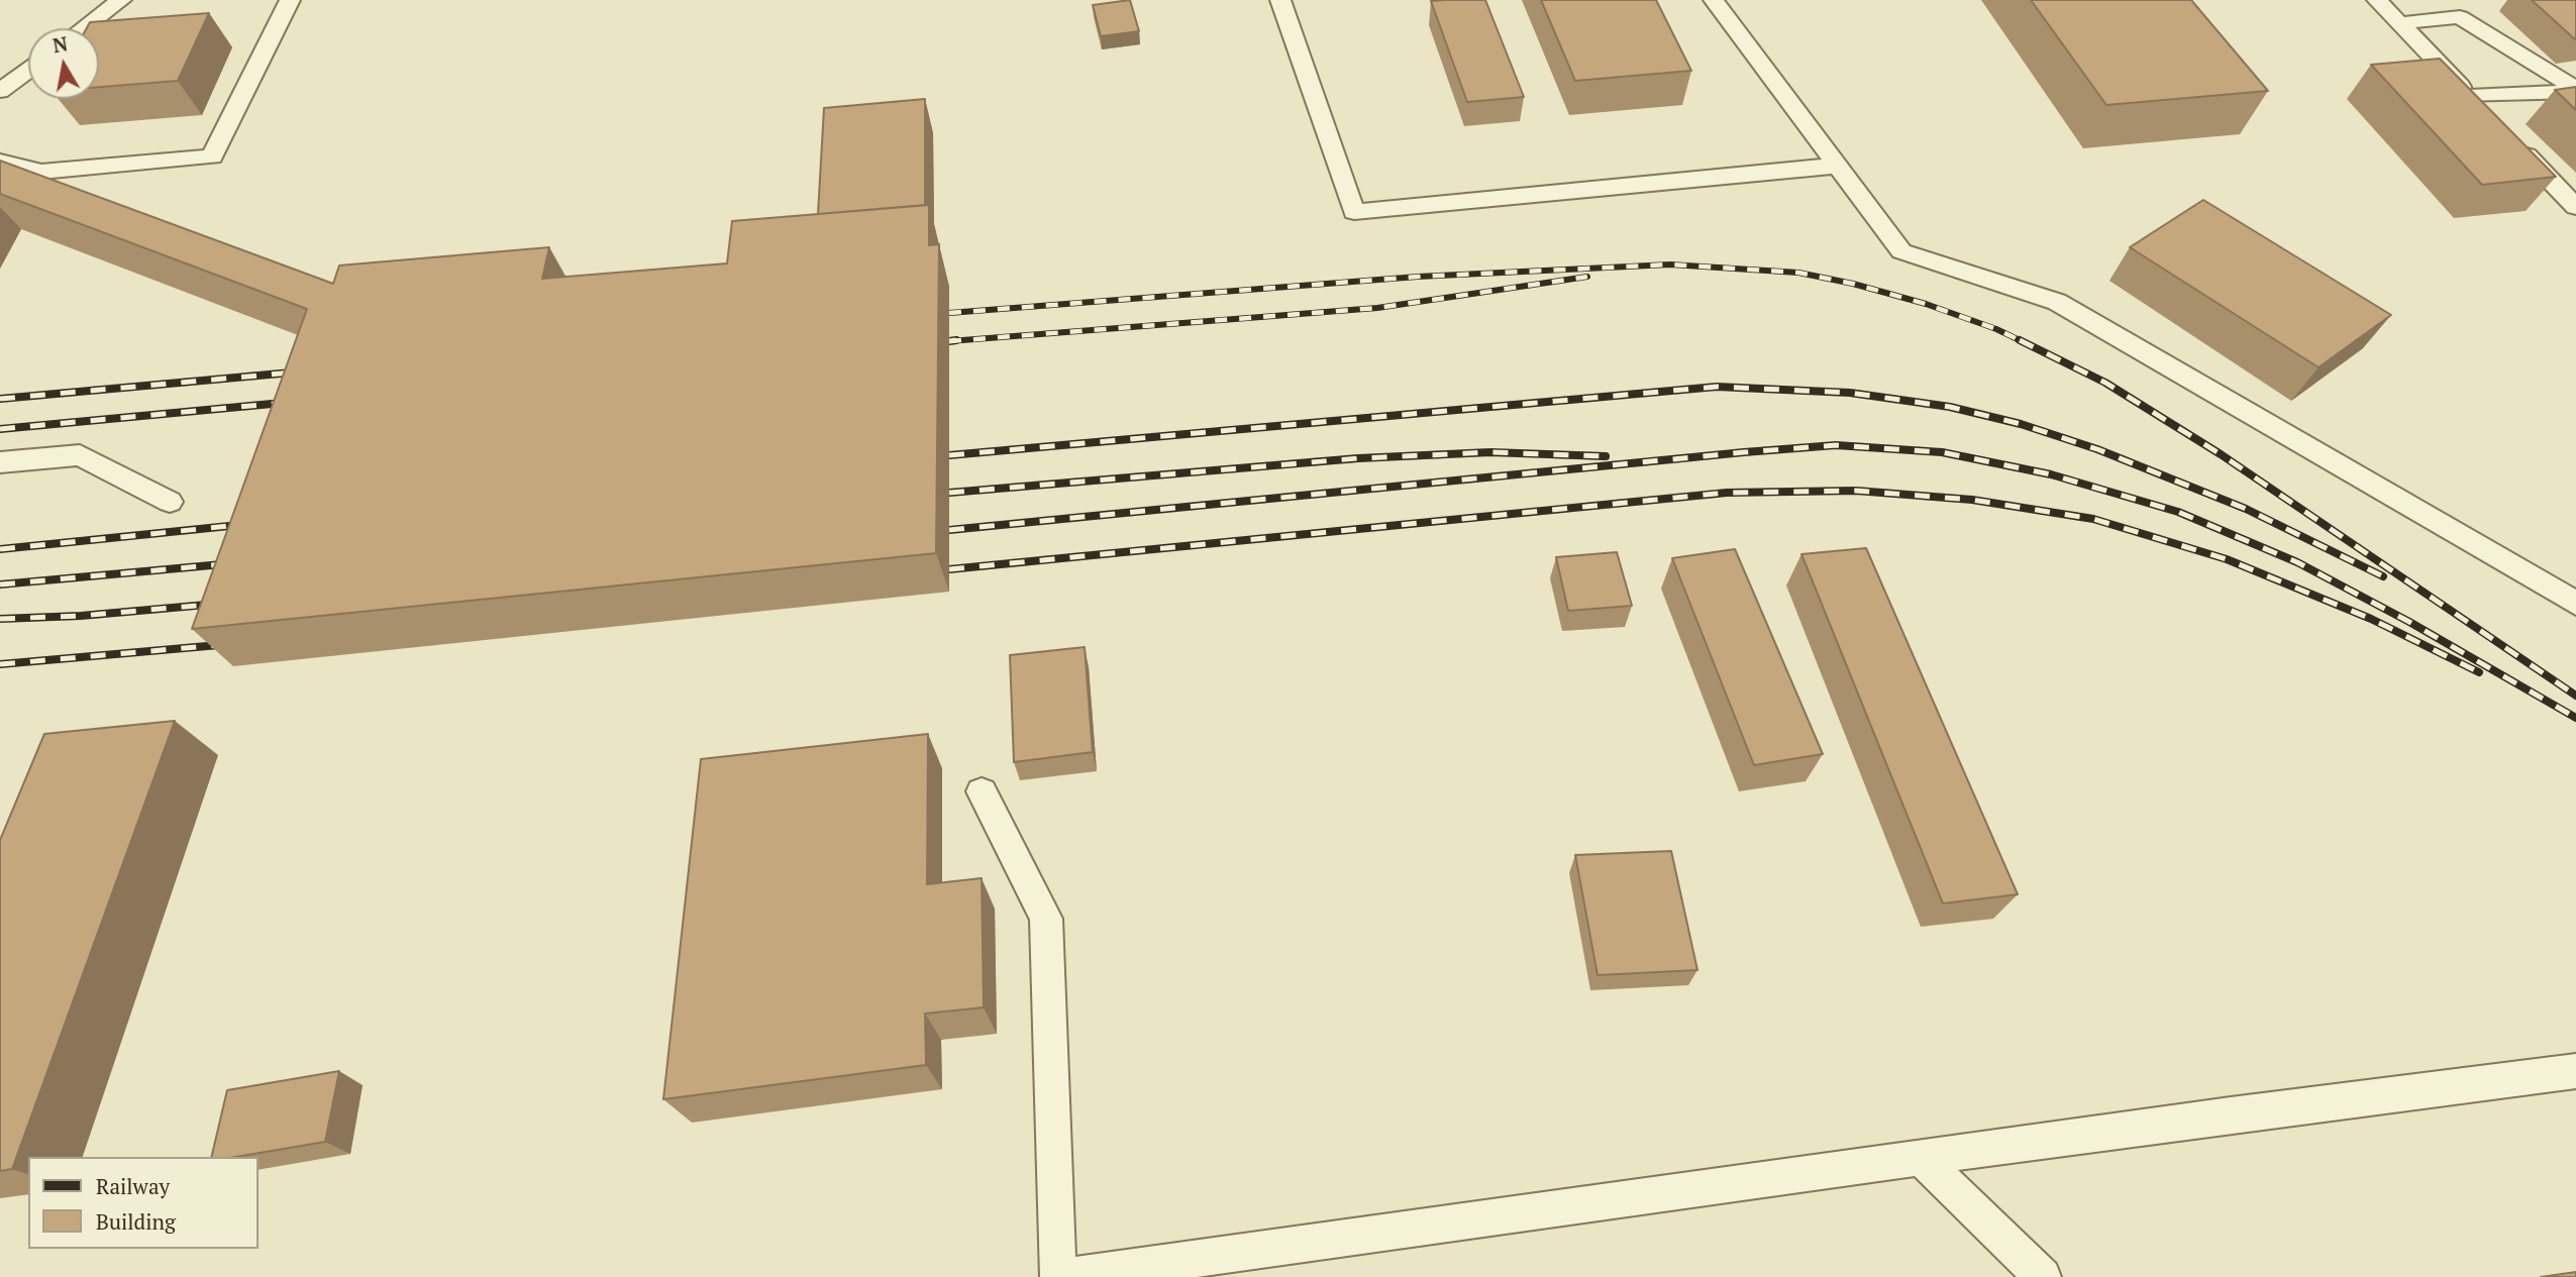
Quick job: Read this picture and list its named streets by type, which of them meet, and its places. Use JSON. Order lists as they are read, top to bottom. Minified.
{"legend":["Railway","Building"],"north":"top"}
